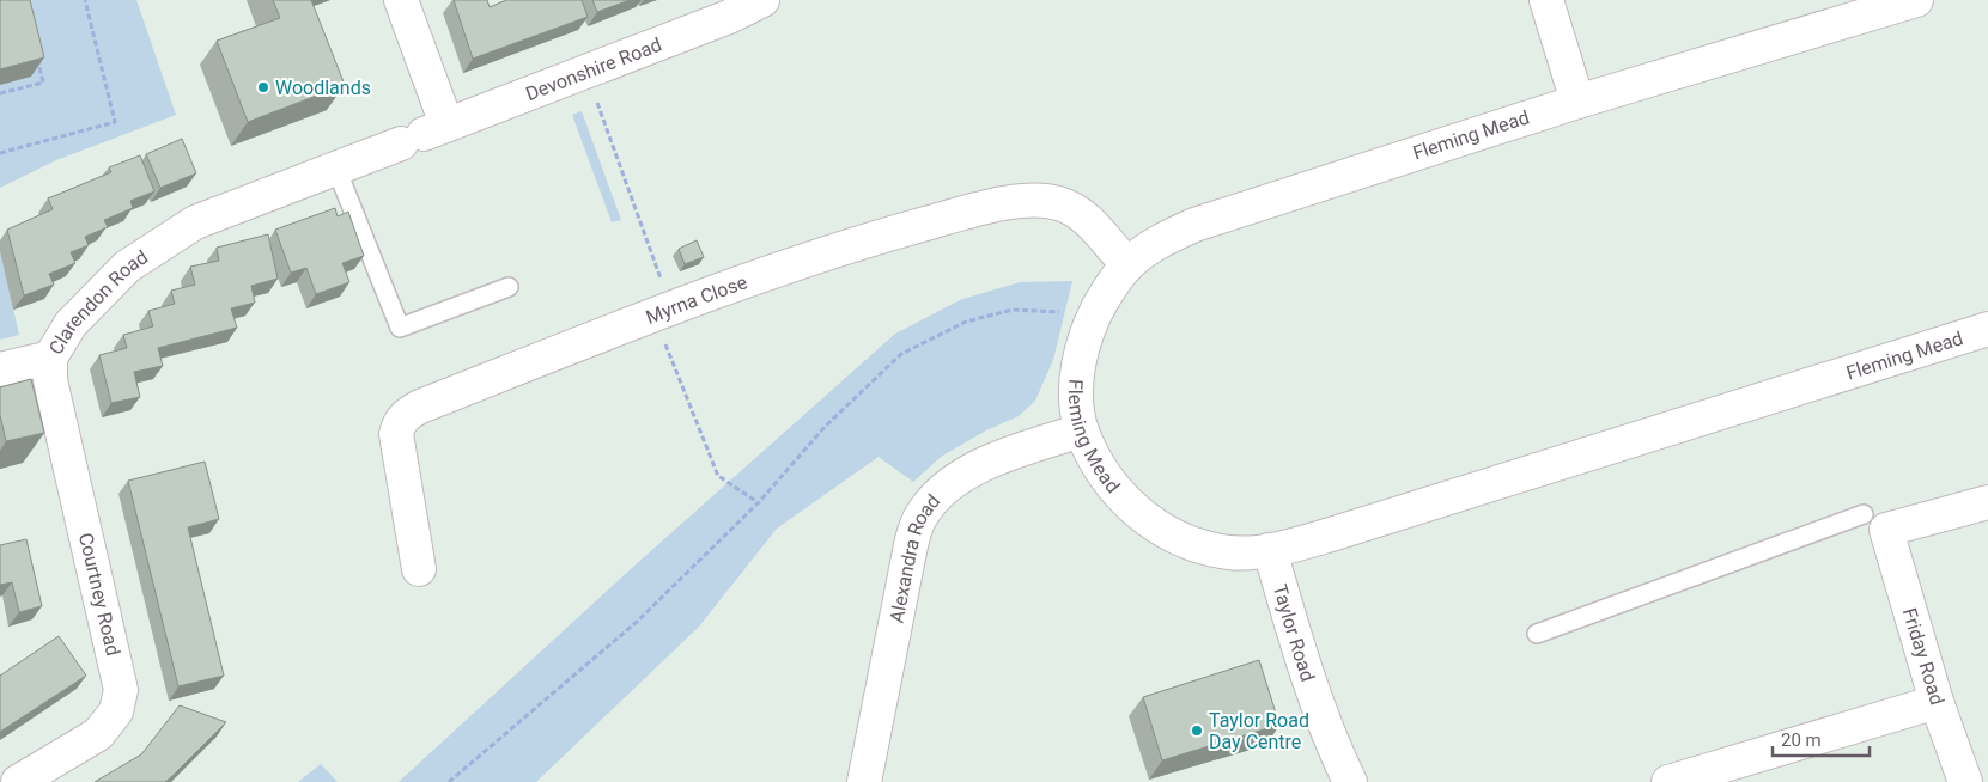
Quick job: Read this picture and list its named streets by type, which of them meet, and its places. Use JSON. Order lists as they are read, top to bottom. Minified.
{"streets":{"street":["Devonshire Road","Fleming Mead","Myrna Close","Clarendon Road","Alexandra Road","Courtney Road","Taylor Road","Friday Road"]},"crossings":[["Devonshire Road","Clarendon Road"],["Fleming Mead","Myrna Close"],["Fleming Mead","Alexandra Road"],["Fleming Mead","Taylor Road"],["Clarendon Road","Courtney Road"]],"places":["Woodlands","Taylor Road Day Centre"],"scale_bar":"20 m"}
